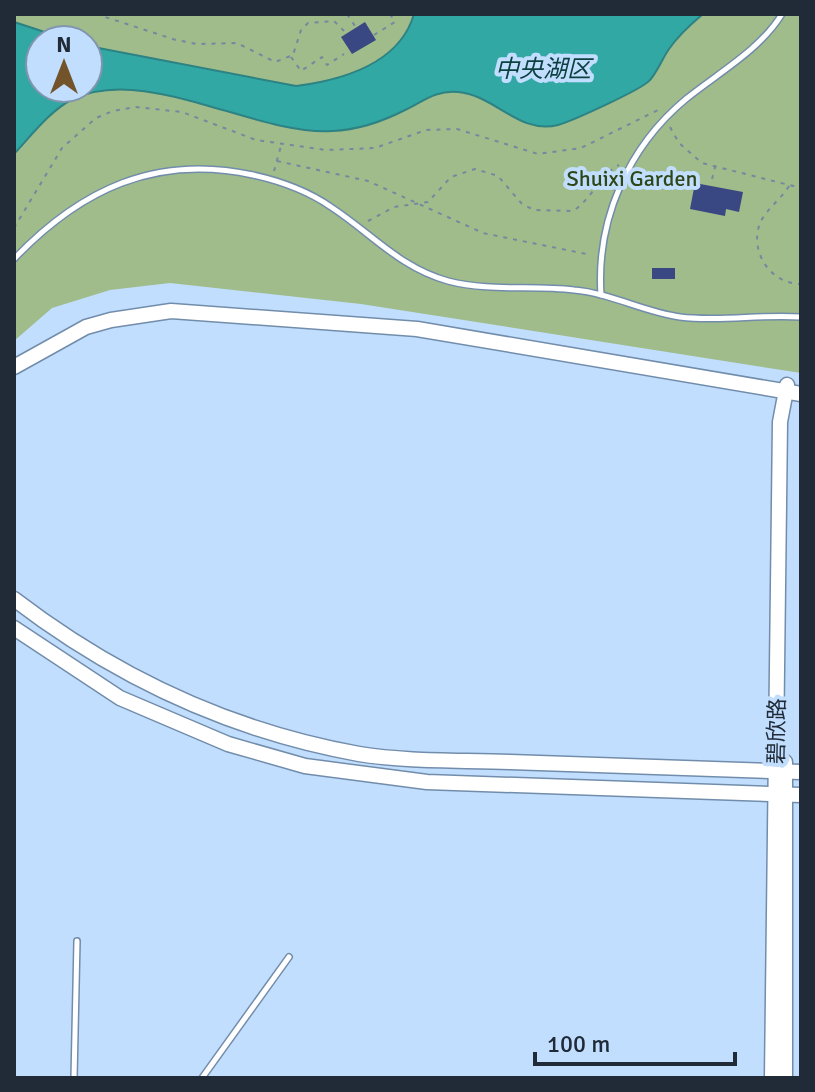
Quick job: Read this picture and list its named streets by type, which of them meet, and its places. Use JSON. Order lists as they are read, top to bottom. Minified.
{"streets":{"street":["碧欣路"]},"water":["中央湖区"],"parks":["Shuixi Garden"],"scale_bar":"100 m","north":"top"}
